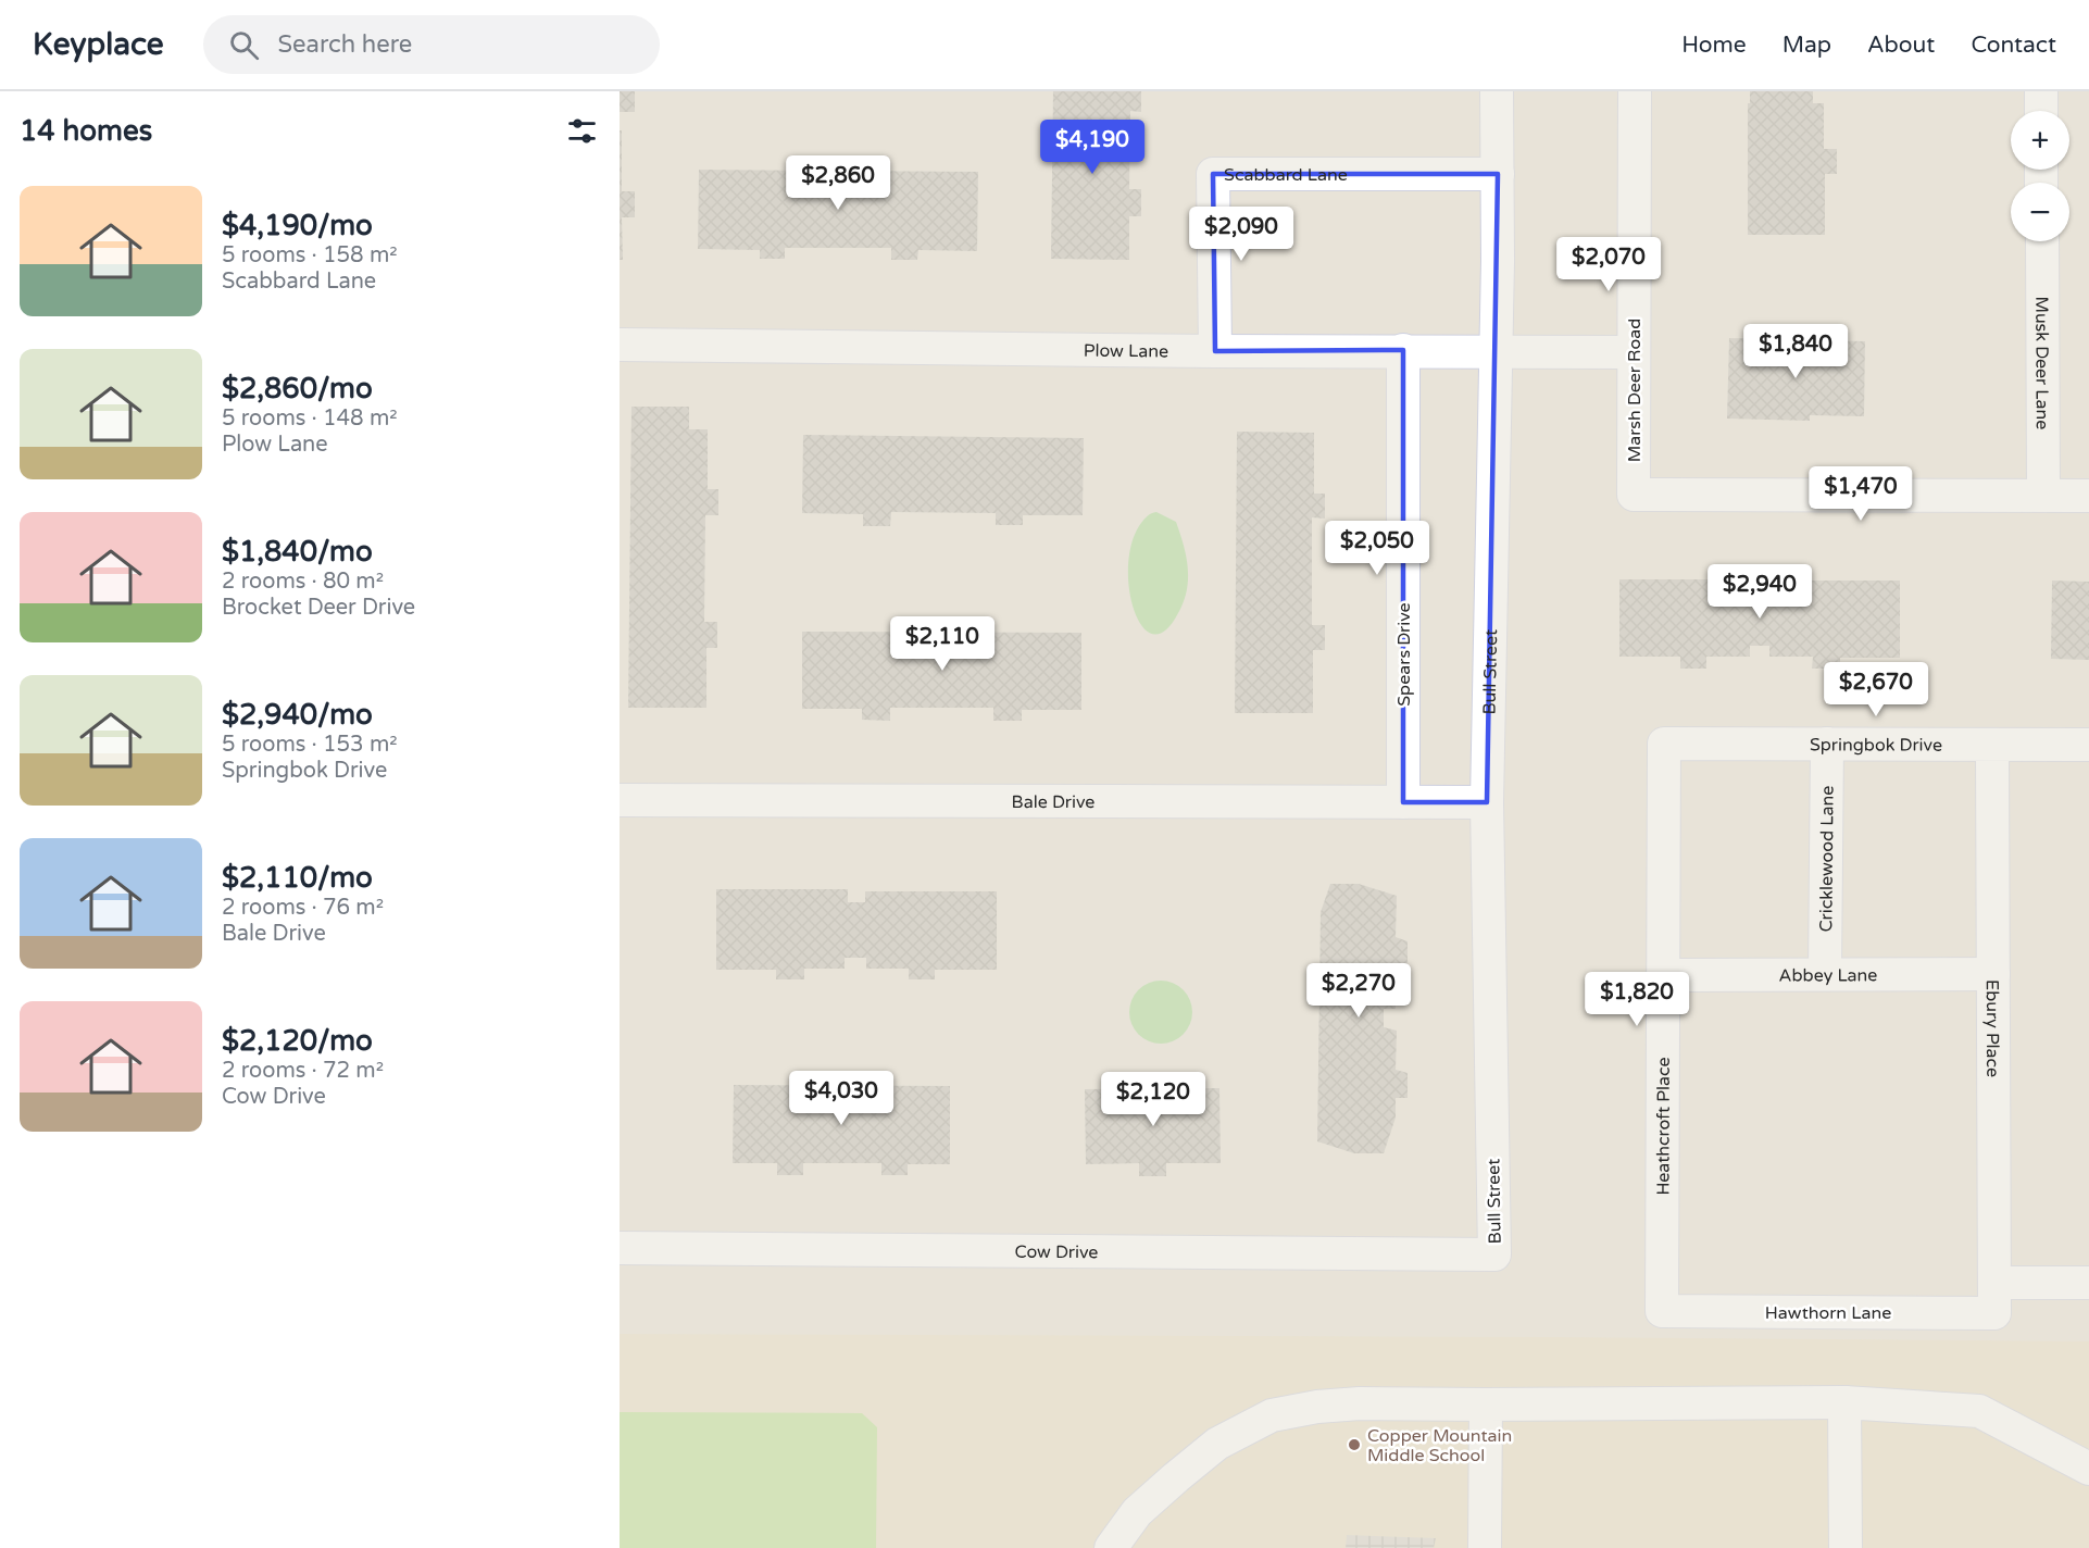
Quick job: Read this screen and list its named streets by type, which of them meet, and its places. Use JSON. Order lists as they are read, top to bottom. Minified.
{"streets":{"street":["Scabbard Lane","Plow Lane","Musk Deer Lane","Marsh Deer Road","Spears Drive","Bull Street","Springbok Drive","Bale Drive","Cricklewood Lane","Abbey Lane","Ebury Place","Heathcroft Place","Cow Drive","Hawthorn Lane"]},"crossings":[["Scabbard Lane","Plow Lane"],["Scabbard Lane","Bull Street"],["Plow Lane","Marsh Deer Road"],["Plow Lane","Spears Drive"],["Plow Lane","Bull Street"],["Musk Deer Lane","Marsh Deer Road"],["Spears Drive","Bale Drive"],["Bull Street","Bale Drive"],["Bull Street","Cow Drive"],["Springbok Drive","Cricklewood Lane"],["Springbok Drive","Ebury Place"],["Springbok Drive","Heathcroft Place"],["Cricklewood Lane","Abbey Lane"],["Abbey Lane","Ebury Place"],["Abbey Lane","Heathcroft Place"],["Ebury Place","Hawthorn Lane"],["Heathcroft Place","Hawthorn Lane"]],"places":["Copper Mountain Middle School"],"page":{"header":"Keyplace","search":"Search here","nav":["Home","Map","About","Contact"],"heading":"14 homes","map_buttons":["+","−"],"price":["$4,190","$2,860","$2,090","$2,070","$1,840","$1,470","$2,050","$2,940","$2,110","$2,670","$2,270","$1,820","$4,030","$2,120"],"list":[{"name":"$4,190/mo","note":"5 rooms · 158 m² · Scabbard Lane"},{"name":"$2,860/mo","note":"5 rooms · 148 m² · Plow Lane"},{"name":"$1,840/mo","note":"2 rooms · 80 m² · Brocket Deer Drive"},{"name":"$2,940/mo","note":"5 rooms · 153 m² · Springbok Drive"},{"name":"$2,110/mo","note":"2 rooms · 76 m² · Bale Drive"},{"name":"$2,120/mo","note":"2 rooms · 72 m² · Cow Drive"}]}}
